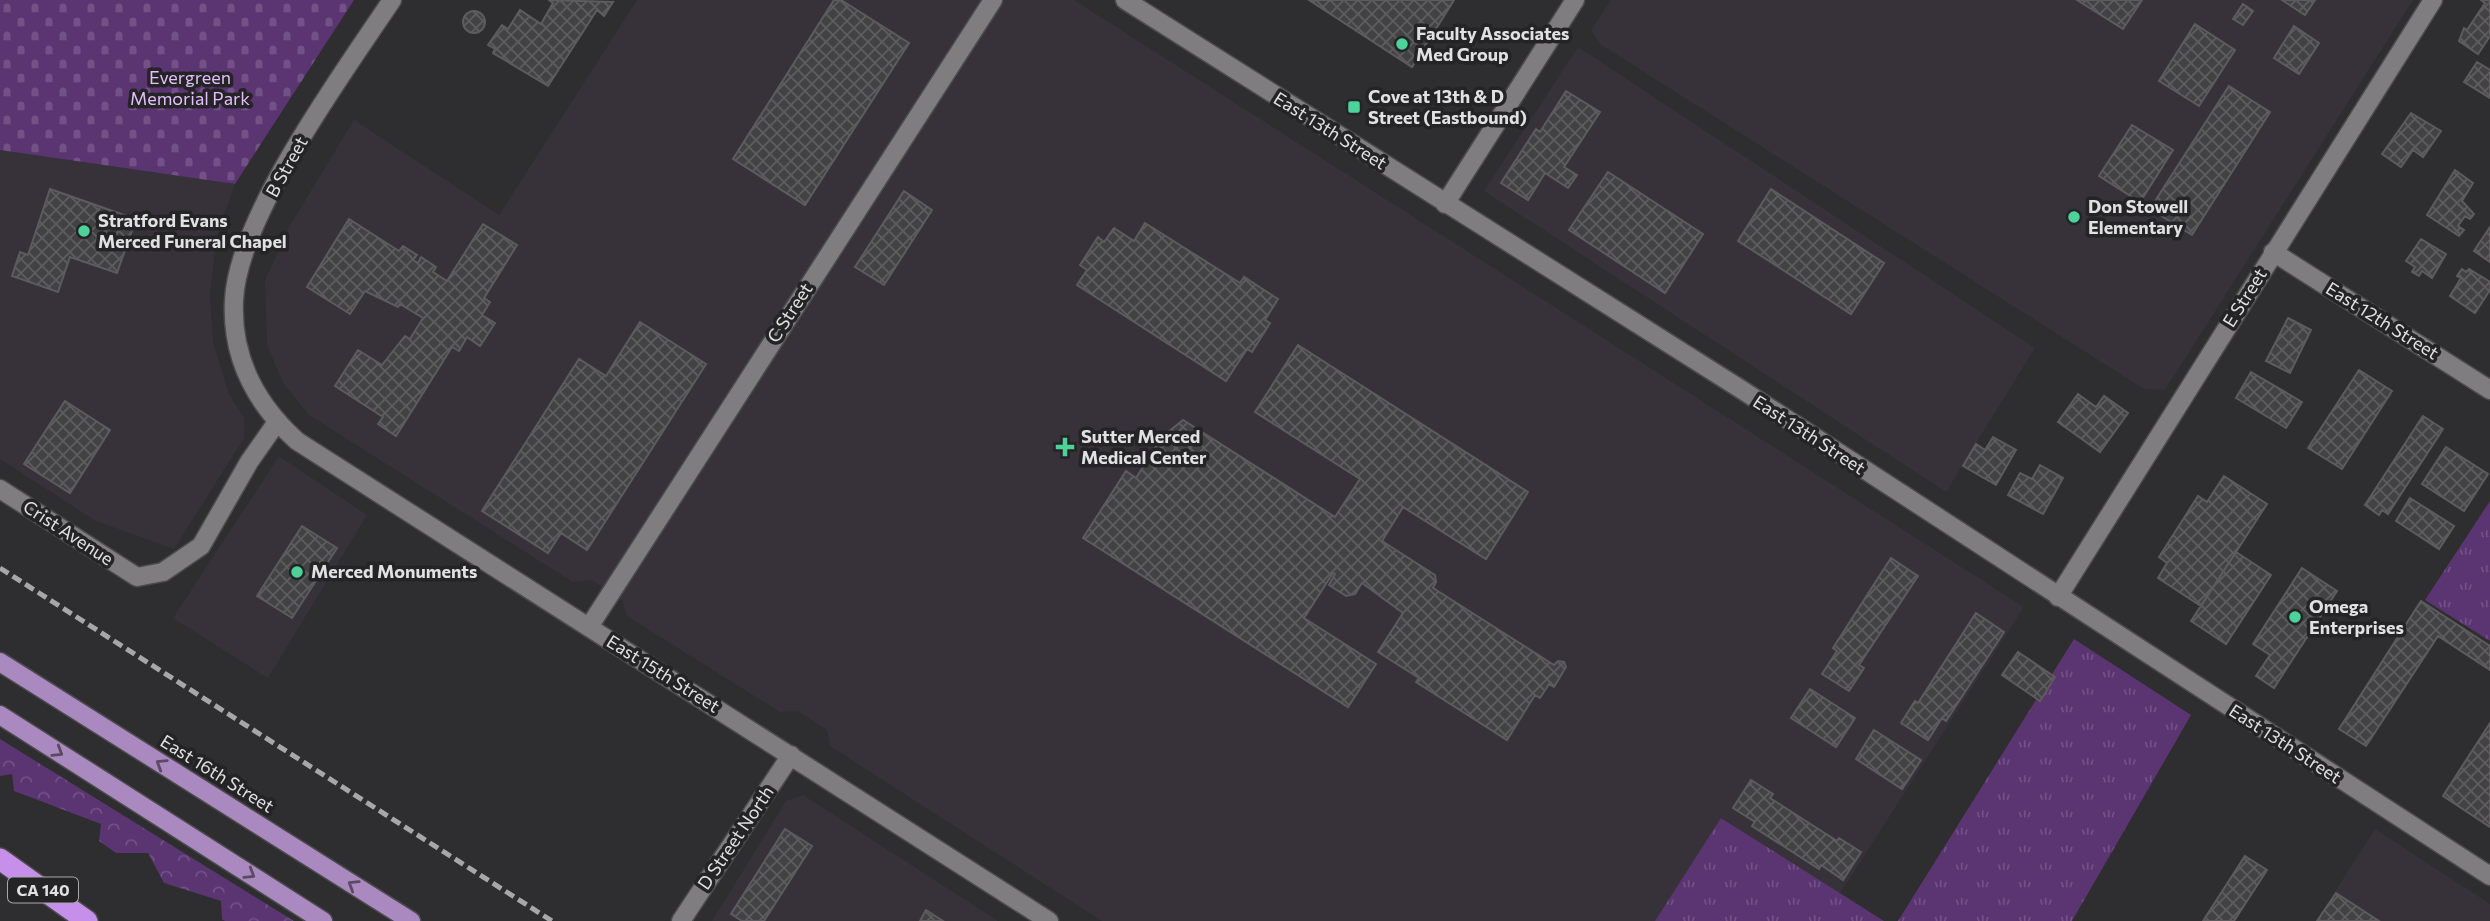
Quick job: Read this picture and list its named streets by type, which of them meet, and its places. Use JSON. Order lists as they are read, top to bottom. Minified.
{"streets":{"highway":["CA 140"],"main road":["East 16th Street"],"street":["East 13th Street","B Street","E Street","C Street","East 12th Street","Crist Avenue","East 15th Street","D Street North"]},"crossings":[["East 13th Street","E Street"],["B Street","Crist Avenue"],["B Street","East 15th Street"],["E Street","East 12th Street"],["C Street","East 15th Street"],["Crist Avenue","East 15th Street"],["East 15th Street","D Street North"]],"parks":["Evergreen Memorial Park"],"places":{"other":["Faculty Associates Med Group","Don Stowell Elementary","Stratford Evans Merced Funeral Chapel","Merced Monuments","Omega Enterprises"],"transit":["Cove at 13th & D Street (Eastbound)"],"health":["Sutter Merced Medical Center"]}}
